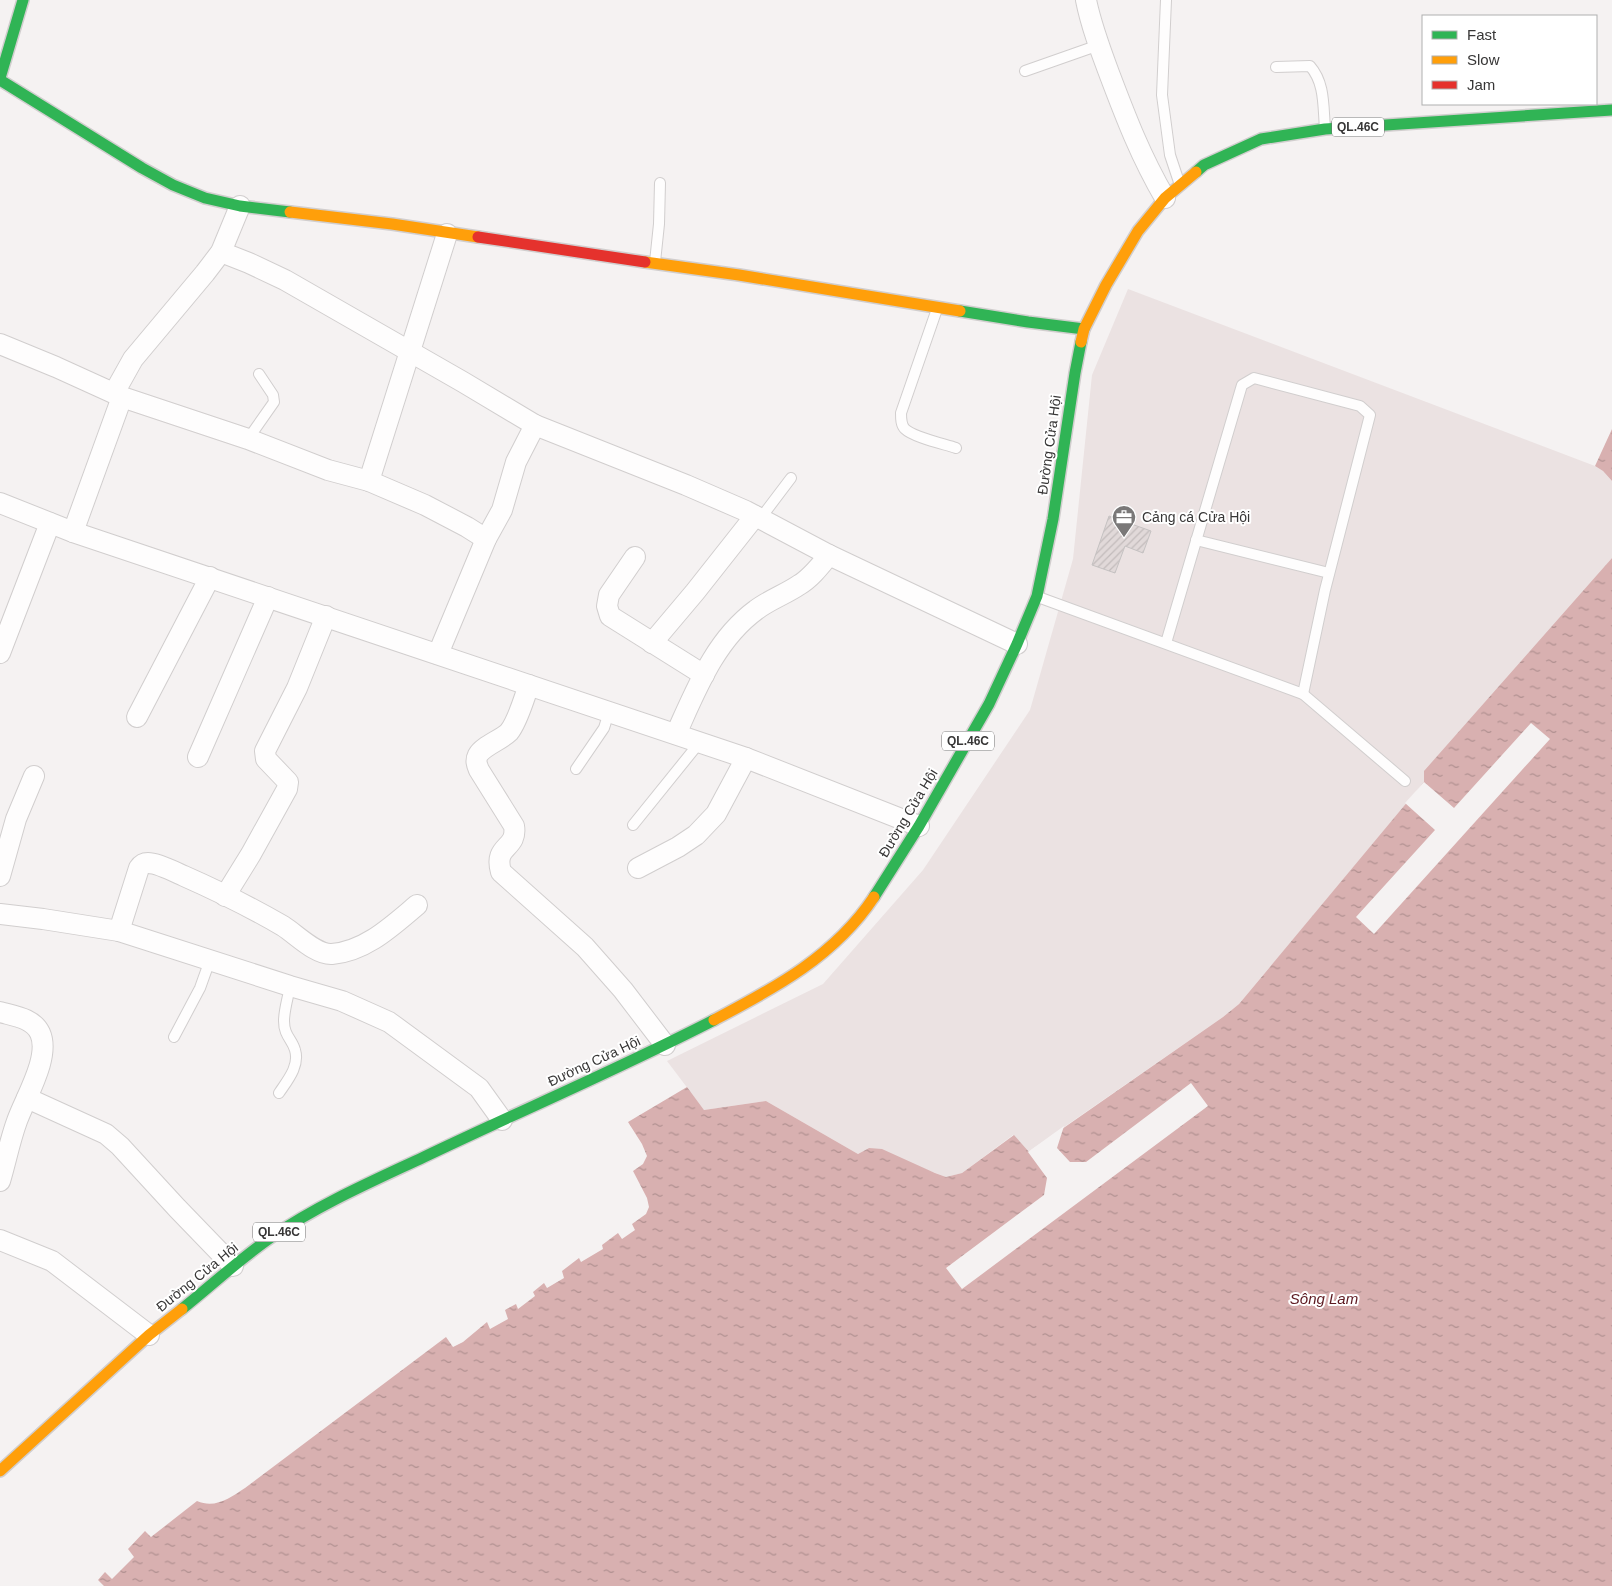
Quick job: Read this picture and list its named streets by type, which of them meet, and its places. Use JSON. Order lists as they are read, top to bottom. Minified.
{"streets":{"main road":["QL.46C","Đường Cửa Hội"]},"water":["Sông Lam"],"places":{"office":["Cảng cá Cửa Hội"]},"legend":["Fast","Slow","Jam"]}
